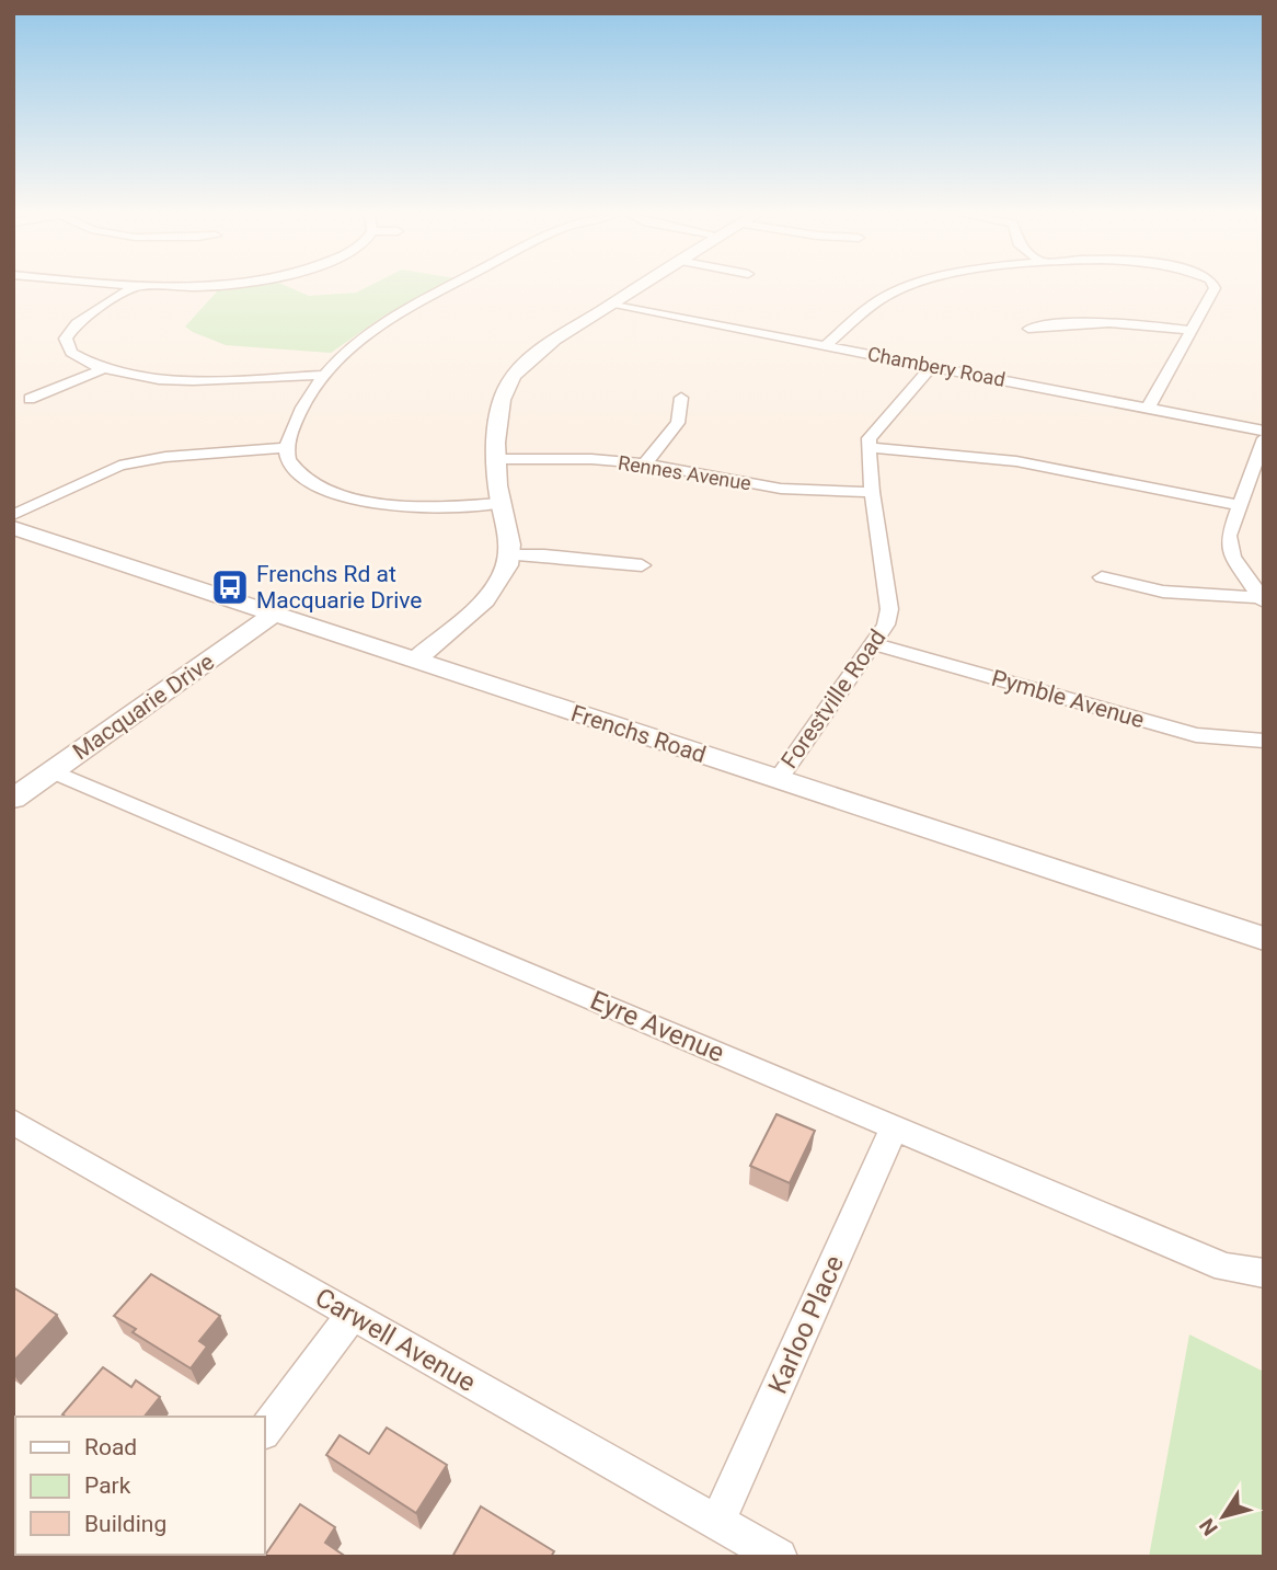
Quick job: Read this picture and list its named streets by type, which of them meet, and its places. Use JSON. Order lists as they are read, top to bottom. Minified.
{"streets":{"street":["Chambery Road","Rennes Avenue","Forestville Road","Pymble Avenue","Macquarie Drive","Frenchs Road","Eyre Avenue","Karloo Place","Carwell Avenue"]},"crossings":[["Rennes Avenue","Forestville Road"],["Forestville Road","Pymble Avenue"],["Forestville Road","Frenchs Road"],["Macquarie Drive","Frenchs Road"],["Macquarie Drive","Eyre Avenue"],["Eyre Avenue","Karloo Place"],["Karloo Place","Carwell Avenue"]],"places":{"bus stop":["Frenchs Rd at Macquarie Drive"]},"legend":["Road","Park","Building"],"north":"bottom left"}
